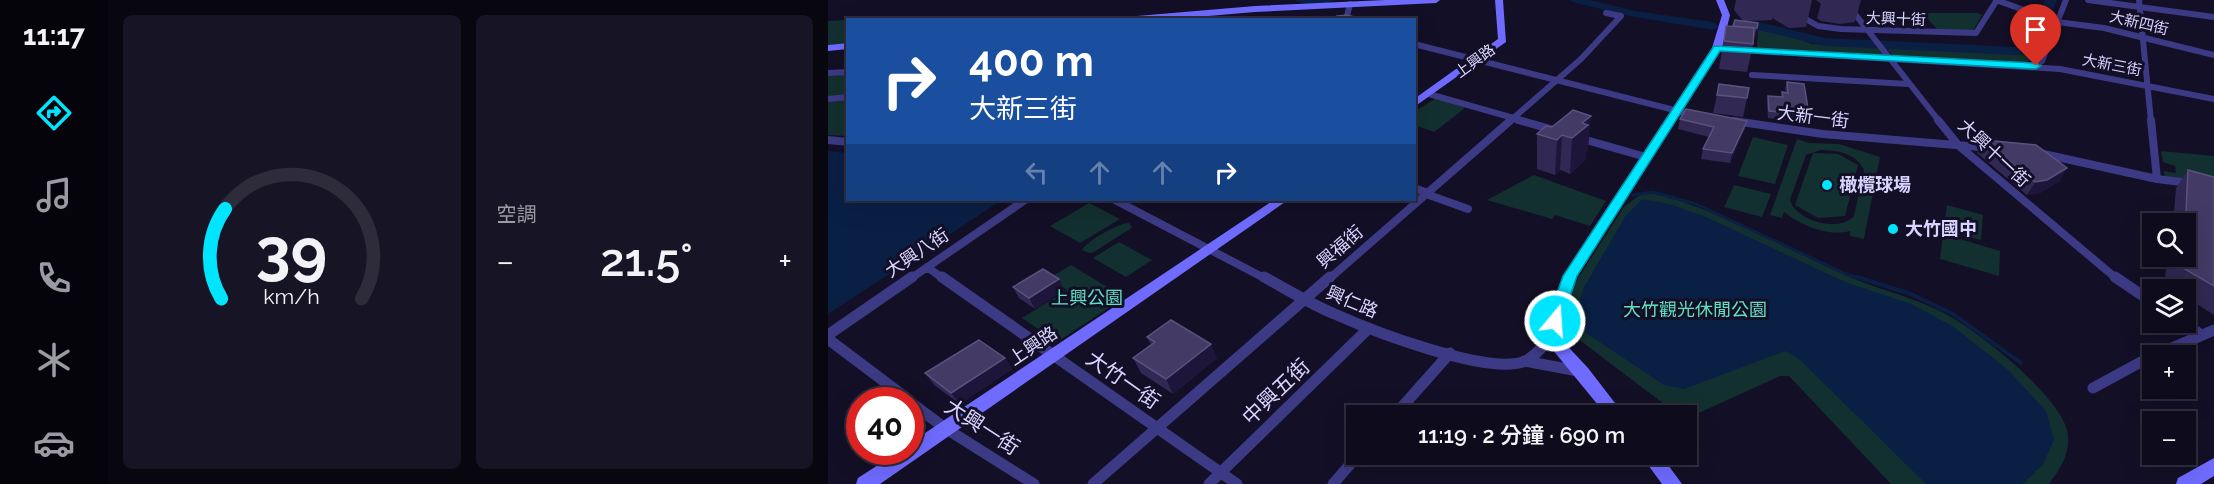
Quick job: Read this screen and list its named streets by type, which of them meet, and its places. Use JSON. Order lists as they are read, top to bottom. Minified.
{"streets":{"street":["大興十街","大新四街","上興路","大新三街","大新一街","大興十一街","興福街","大興八街","興仁路","大竹一街","中興五街","大興一街"]},"crossings":[["大興十街","大新四街"],["大興十街","大興十一街"],["上興路","興仁路"],["上興路","大竹一街"],["上興路","大興一街"],["大新三街","大興十一街"],["大新一街","大興十一街"],["興福街","興仁路"],["興福街","大竹一街"],["大興八街","大竹一街"],["大興八街","大興一街"],["興仁路","中興五街"],["大竹一街","中興五街"]],"parks":["上興公園","大竹觀光休閒公園"],"places":["橄欖球場","大竹國中"],"page":{"tabs":"11:17","tile":"空調","turn":["400 m","大新三街"],"map_buttons":["+","−"],"heat":["−","21.5°","+"],"limit":"40","trip":"11:19 · 2 分鐘 · 690 m","gauge":["39","km/h"]}}
